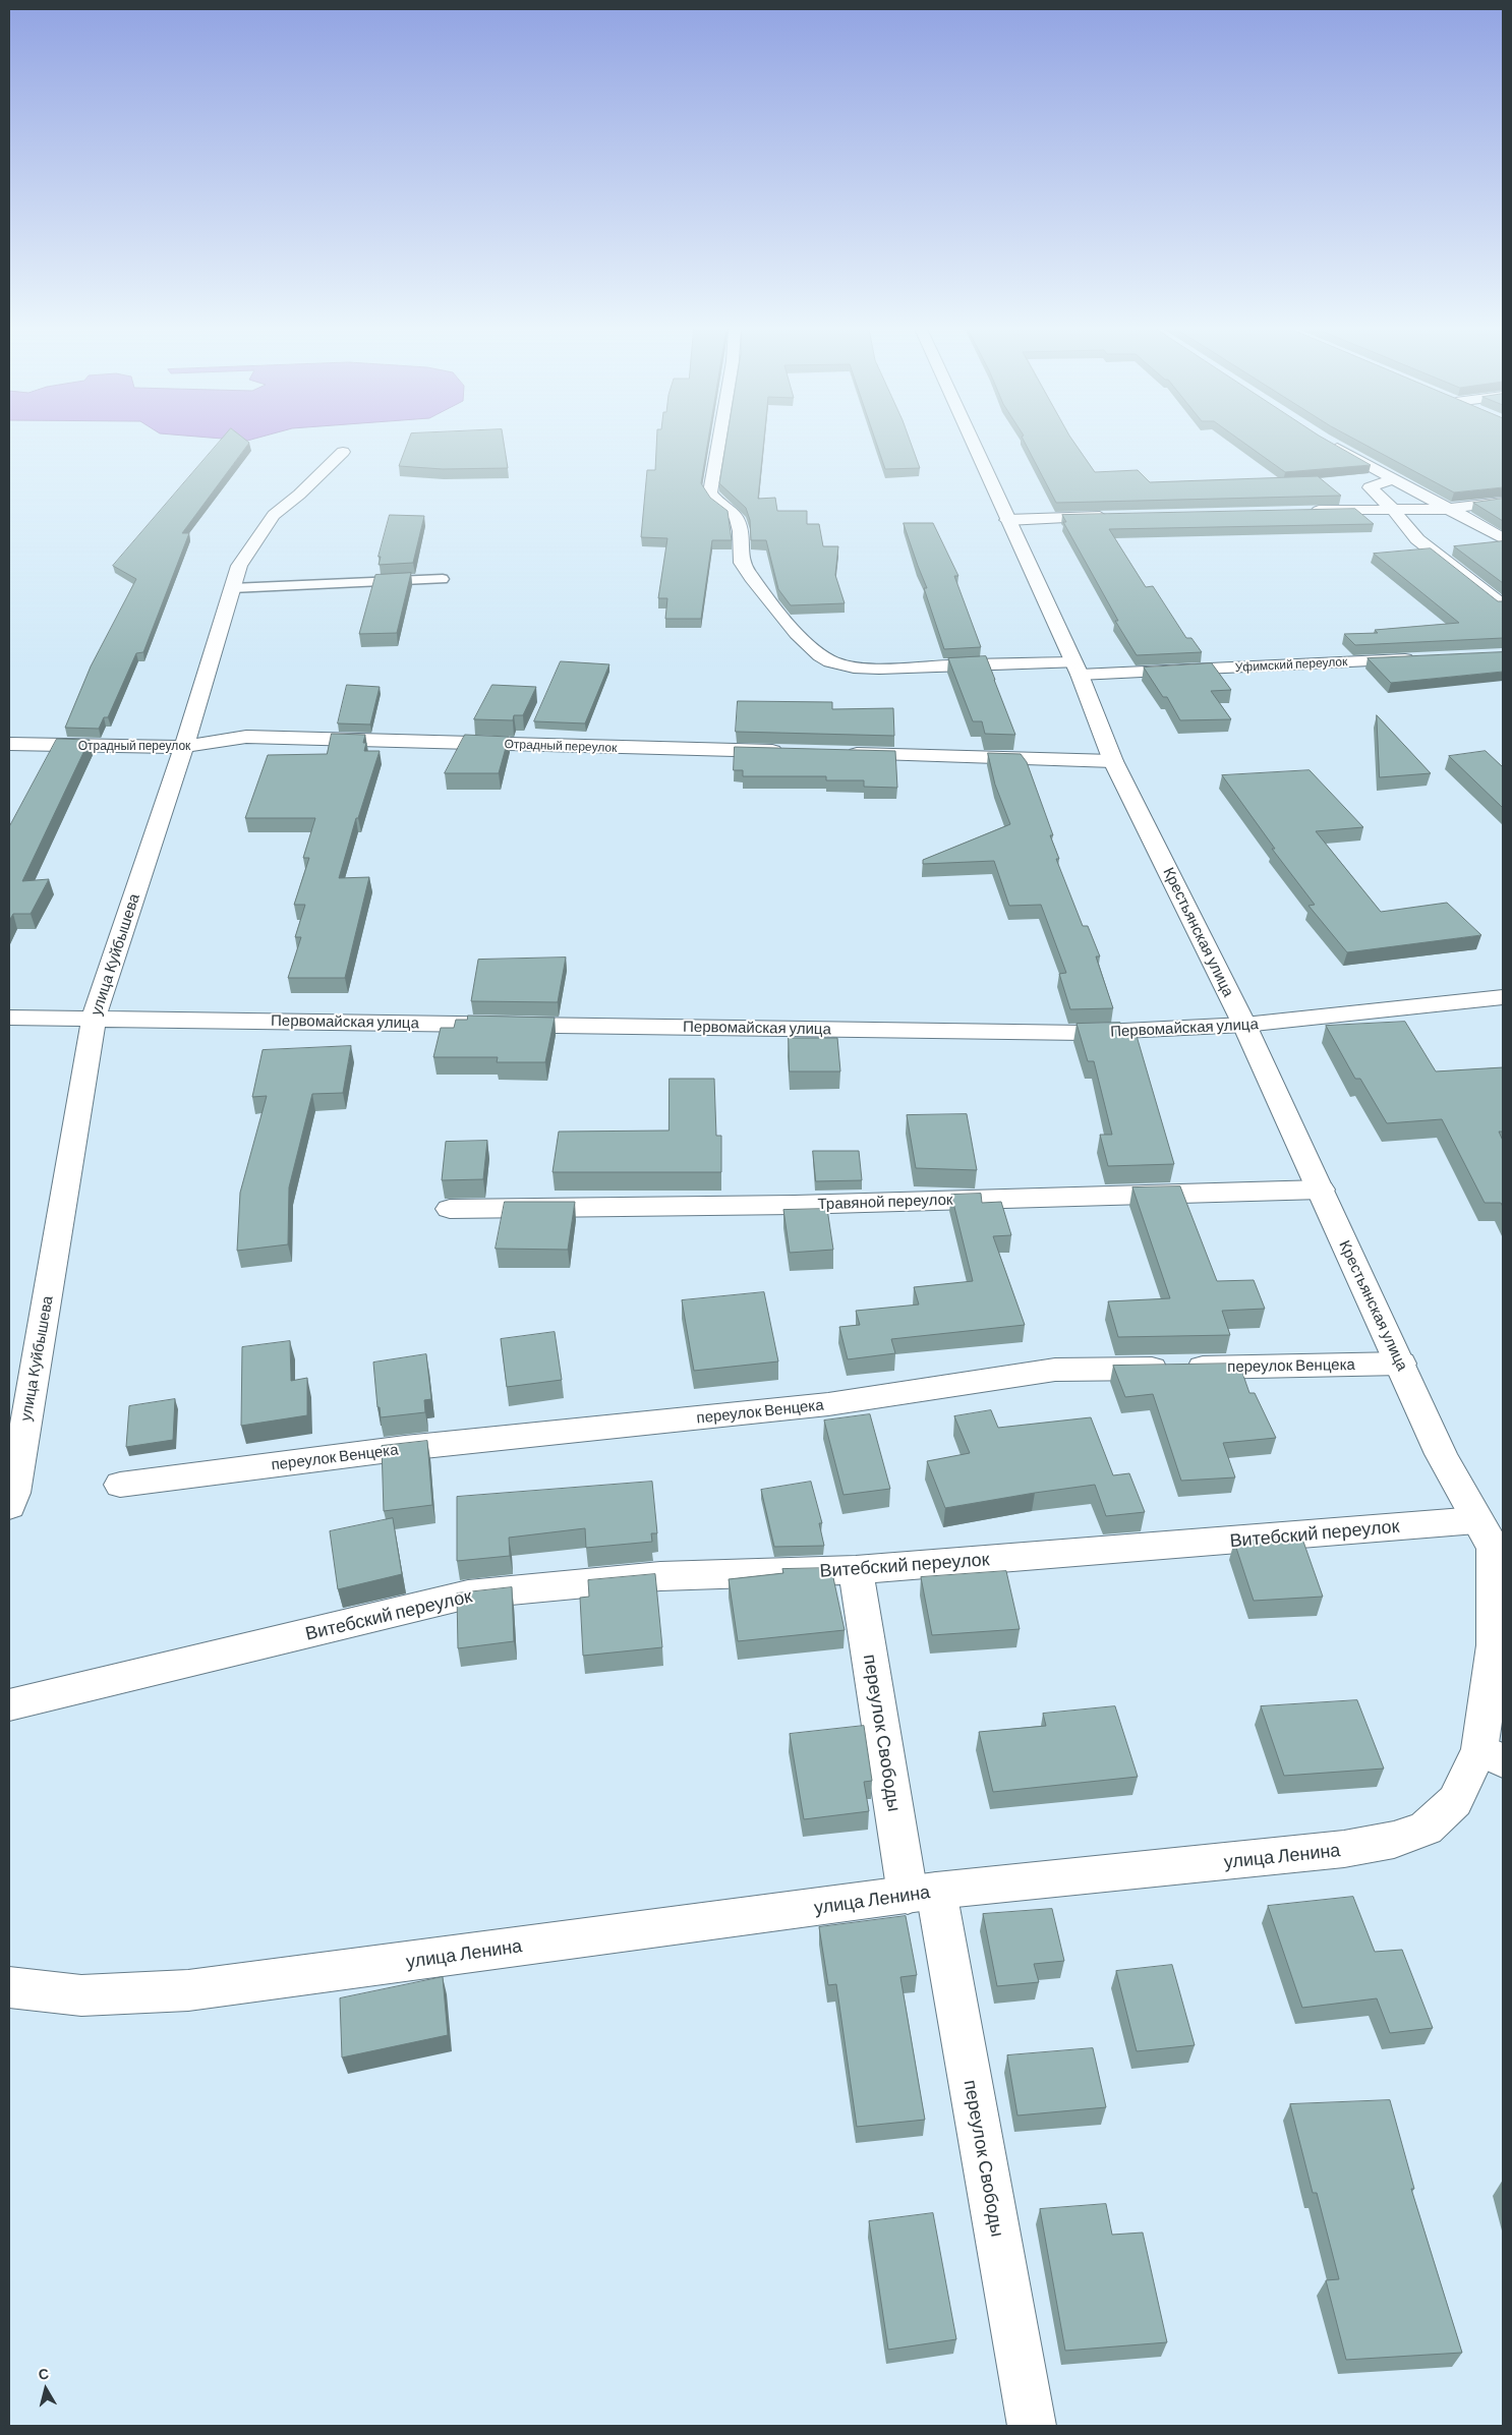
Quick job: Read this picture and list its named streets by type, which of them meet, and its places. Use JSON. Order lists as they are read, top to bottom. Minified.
{"streets":{"street":["Уфимский переулок","Отрадный переулок","Крестьянская улица","улица Куйбышева","Первомайская улица","Травяной переулок","переулок Венцека","Витебский переулок","переулок Свободы","улица Ленина"]},"crossings":[["Уфимский переулок","Крестьянская улица"],["Отрадный переулок","улица Куйбышева"],["Крестьянская улица","Первомайская улица"],["Крестьянская улица","Травяной переулок"],["Крестьянская улица","переулок Венцека"],["Крестьянская улица","Витебский переулок"],["Крестьянская улица","улица Ленина"],["улица Куйбышева","Первомайская улица"],["Витебский переулок","переулок Свободы"],["Витебский переулок","улица Ленина"],["переулок Свободы","улица Ленина"]],"north":"top"}
